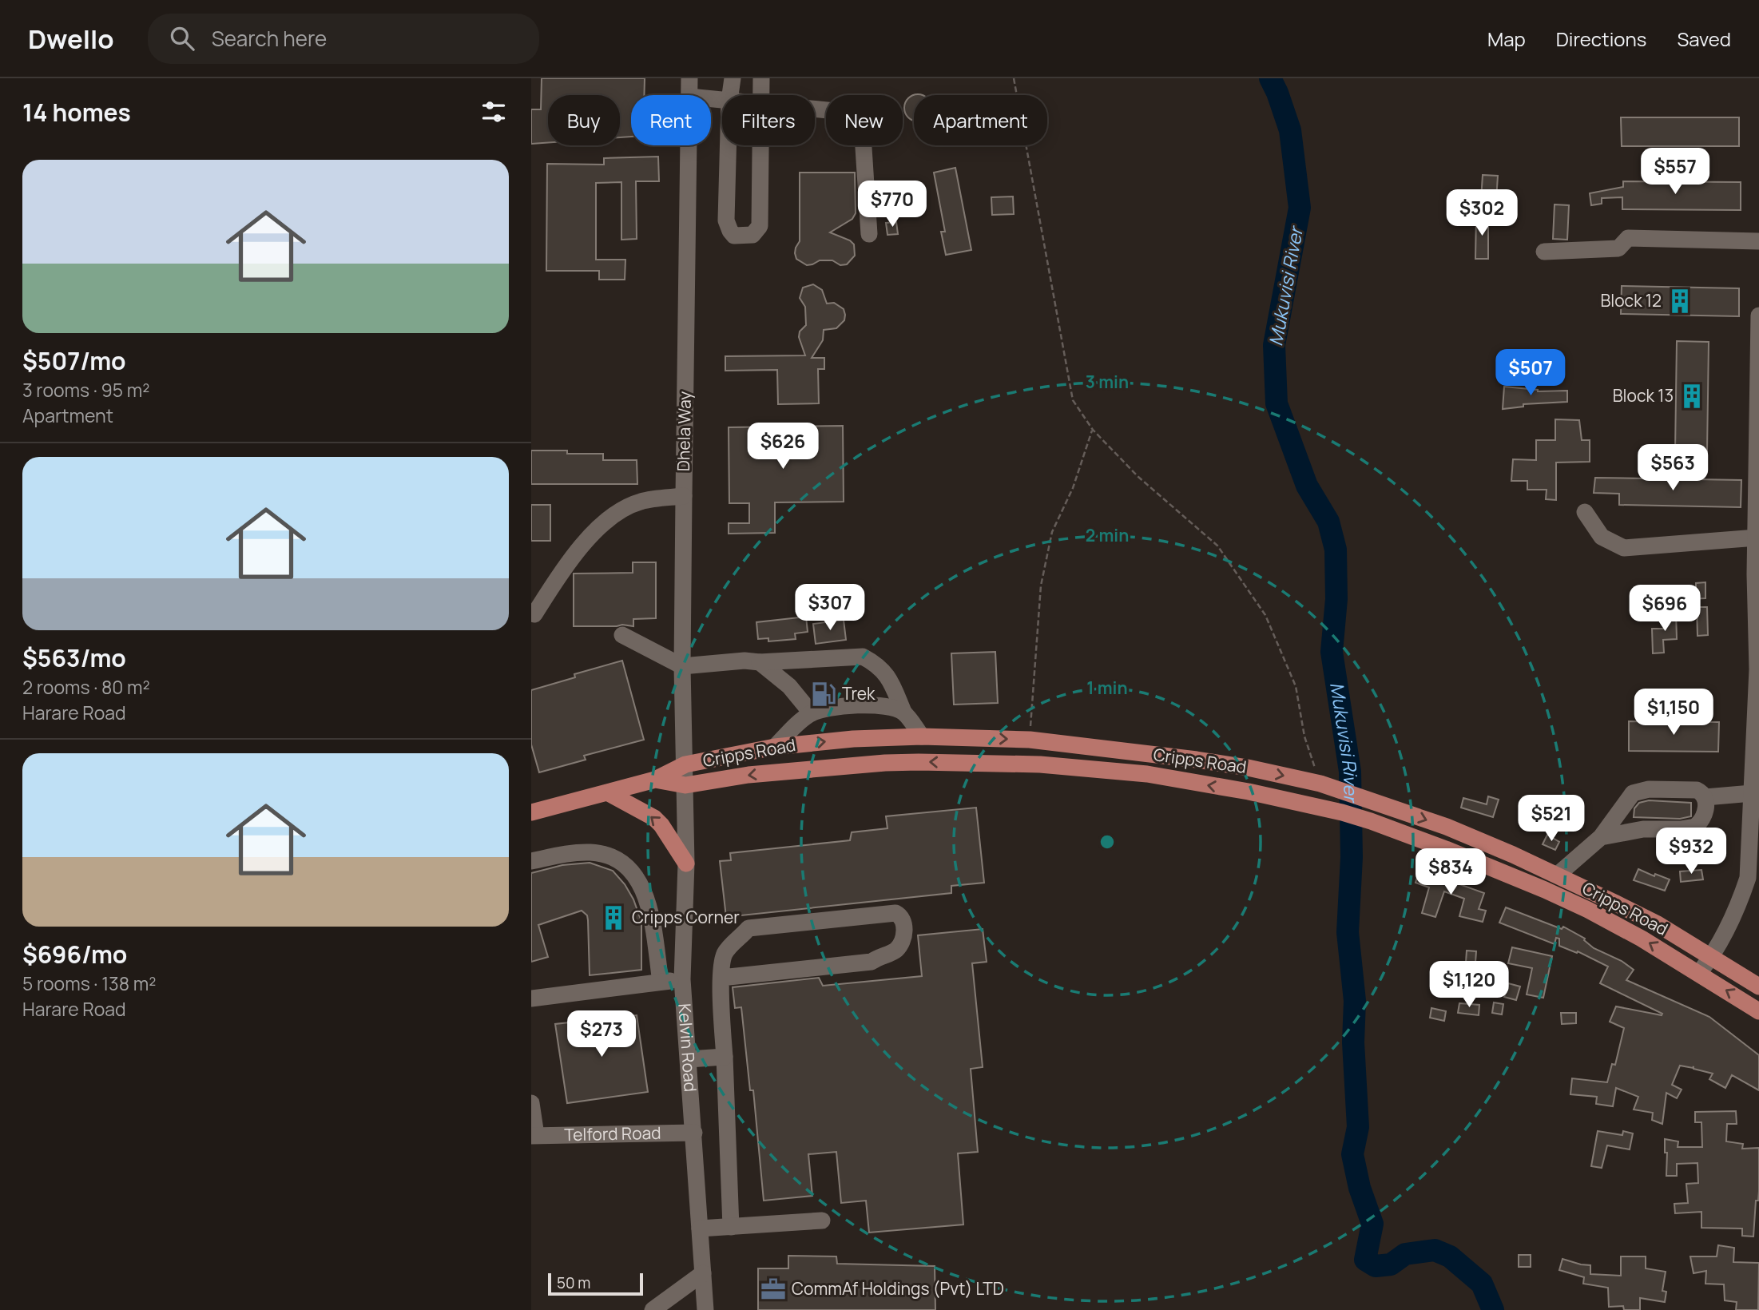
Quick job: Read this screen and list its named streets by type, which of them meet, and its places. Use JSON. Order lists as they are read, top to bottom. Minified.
{"streets":{"main road":["Cripps Road"],"street":["Dhela Way","Kelvin Road","Telford Road"]},"crossings":[["Dhela Way","Cripps Road"],["Dhela Way","Kelvin Road"],["Cripps Road","Kelvin Road"],["Kelvin Road","Telford Road"]],"water":["Mukuvisi River"],"places":{"building":["Block 12","Block 13","Cripps Corner"],"fuel station":["Trek"],"office":["CommAf Holdings (Pvt) LTD"]},"scale_bar":"50 m","page":{"header":"Dwello","search":"Search here","nav":["Map","Directions","Saved"],"heading":"14 homes","chip":["Buy","Rent","Filters","New","Apartment"],"list":[{"name":"$507/mo","note":"3 rooms · 95 m² · Apartment"},{"name":"$563/mo","note":"2 rooms · 80 m² · Harare Road"},{"name":"$696/mo","note":"5 rooms · 138 m² · Harare Road"}],"price":["$557","$770","$302","$507","$626","$563","$307","$696","$1,150","$521","$932","$834","$1,120","$273"],"scale":"50 m"},"rings":["3 min","2 min","1 min"]}
